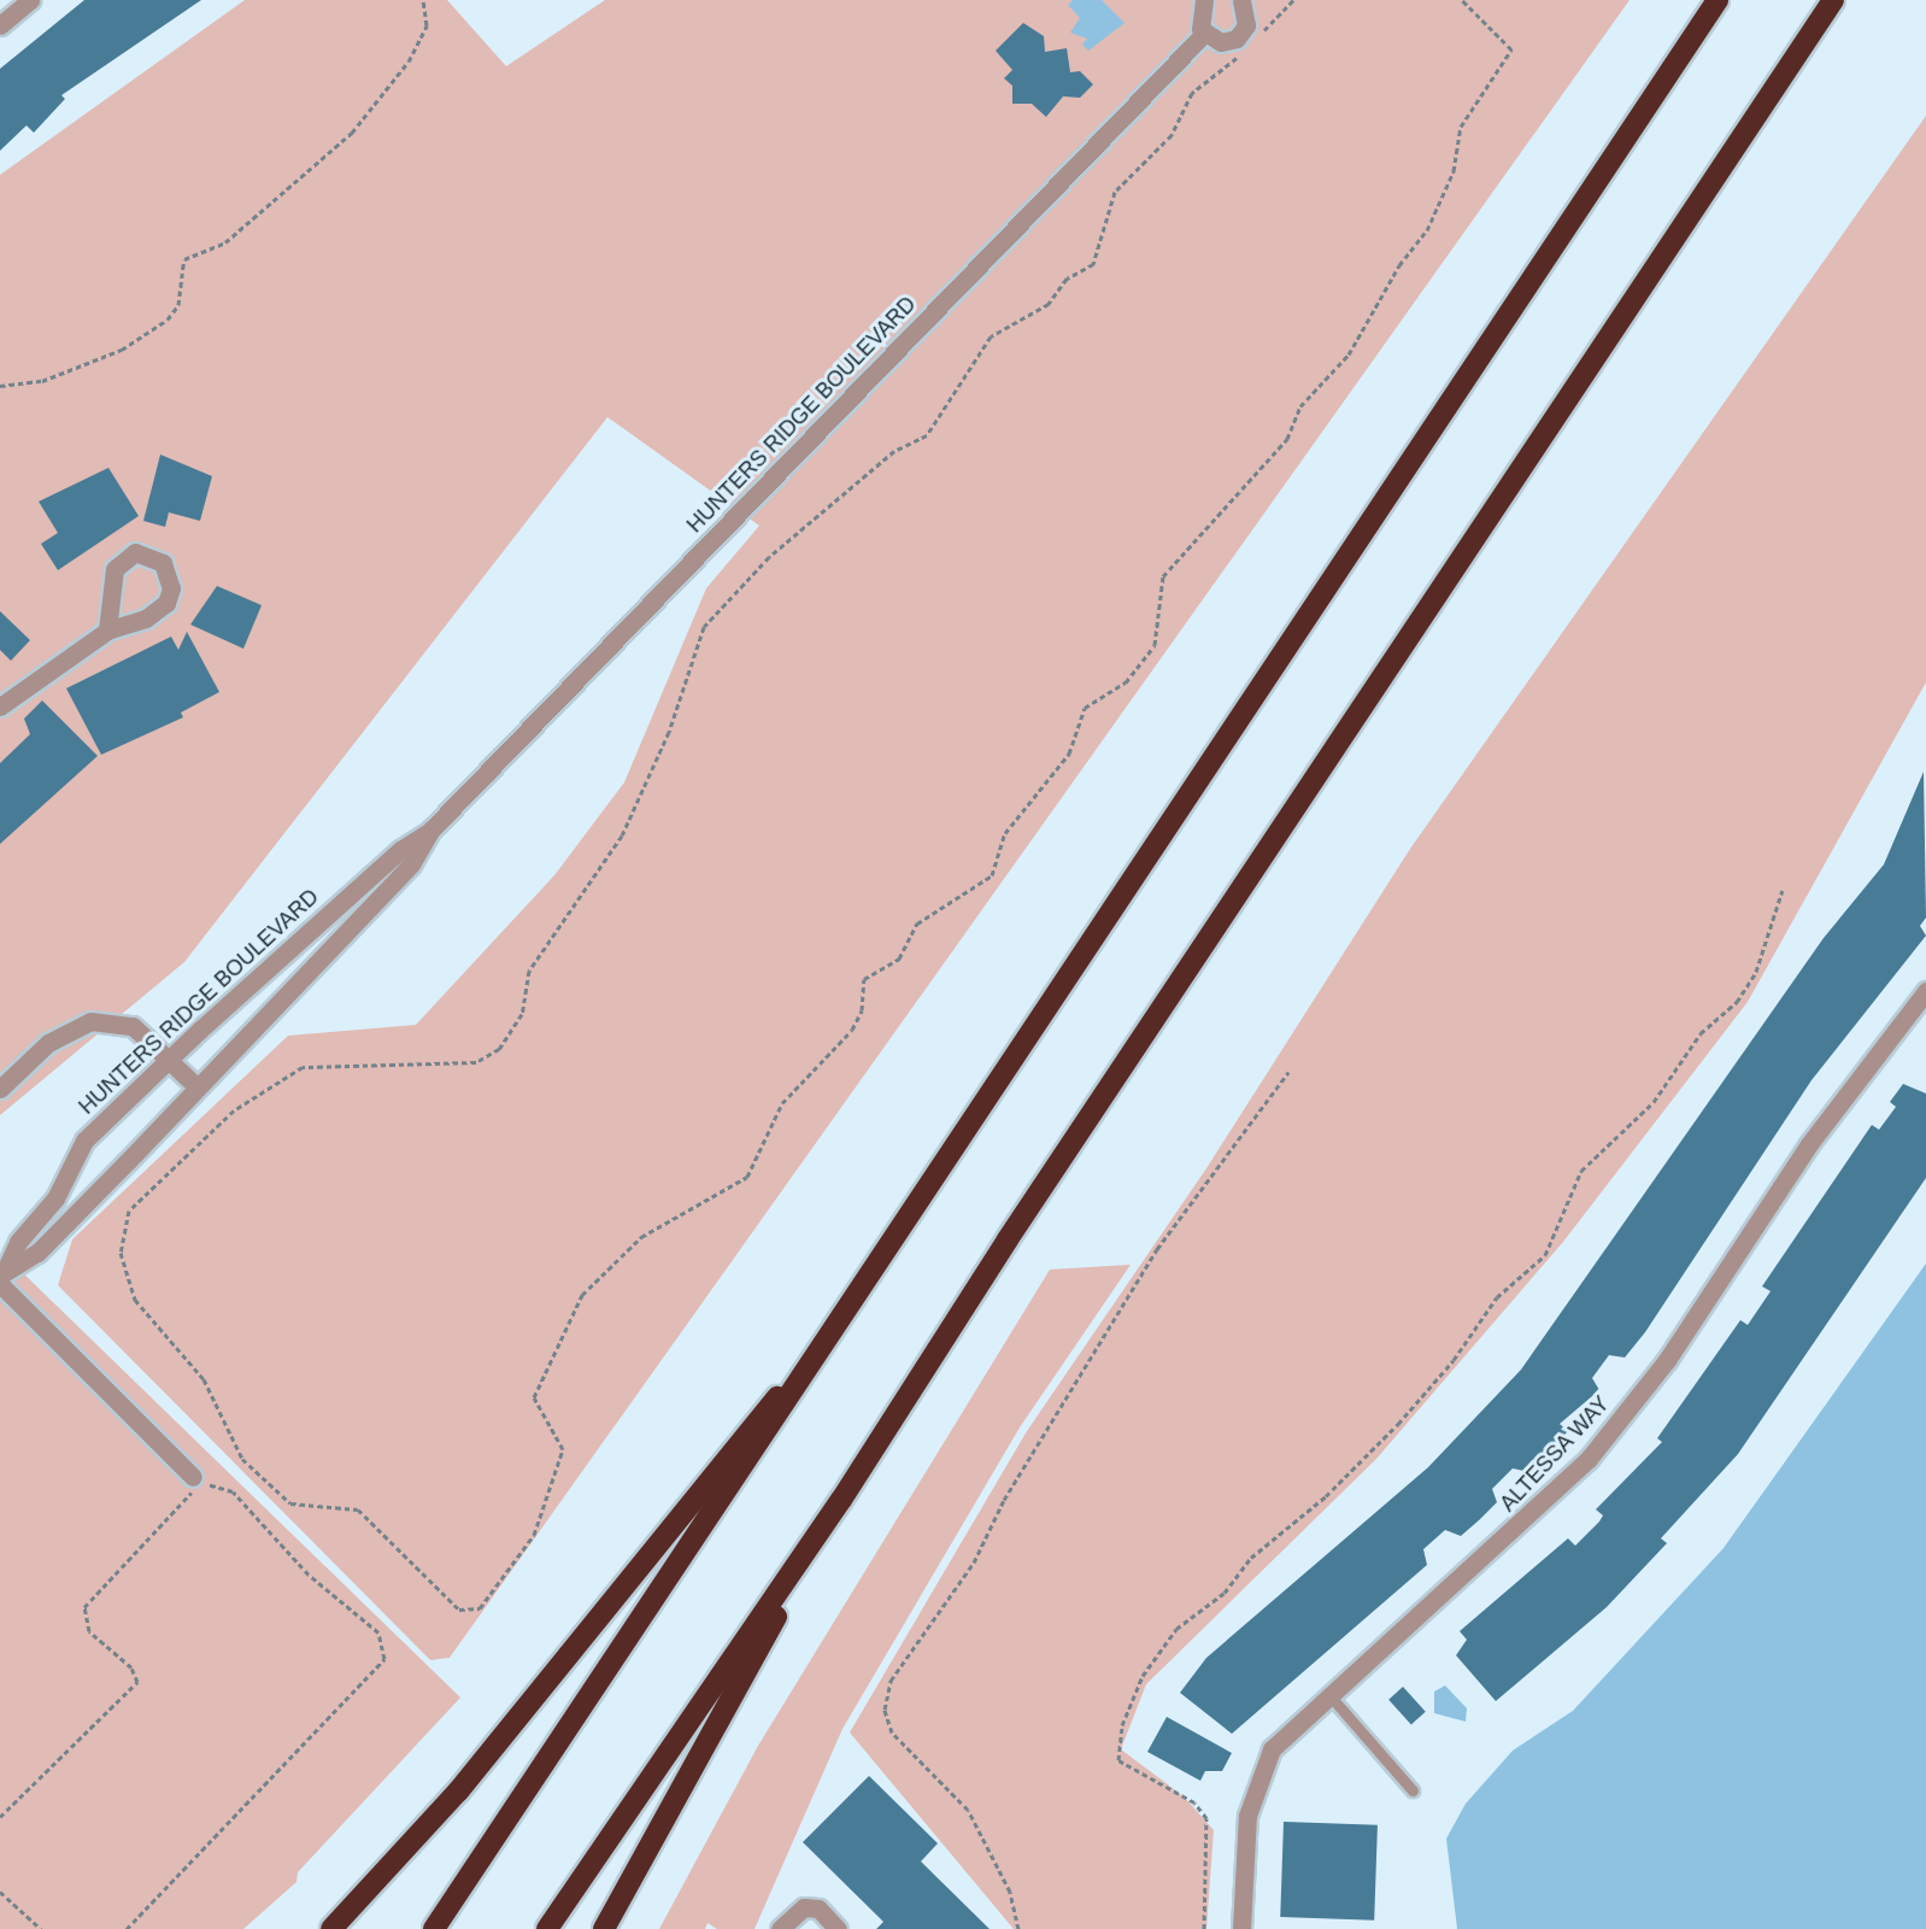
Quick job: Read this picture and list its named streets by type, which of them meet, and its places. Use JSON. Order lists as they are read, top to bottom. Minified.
{"streets":{"street":["HUNTERS RIDGE BOULEVARD","ALTESSA WAY"]}}
